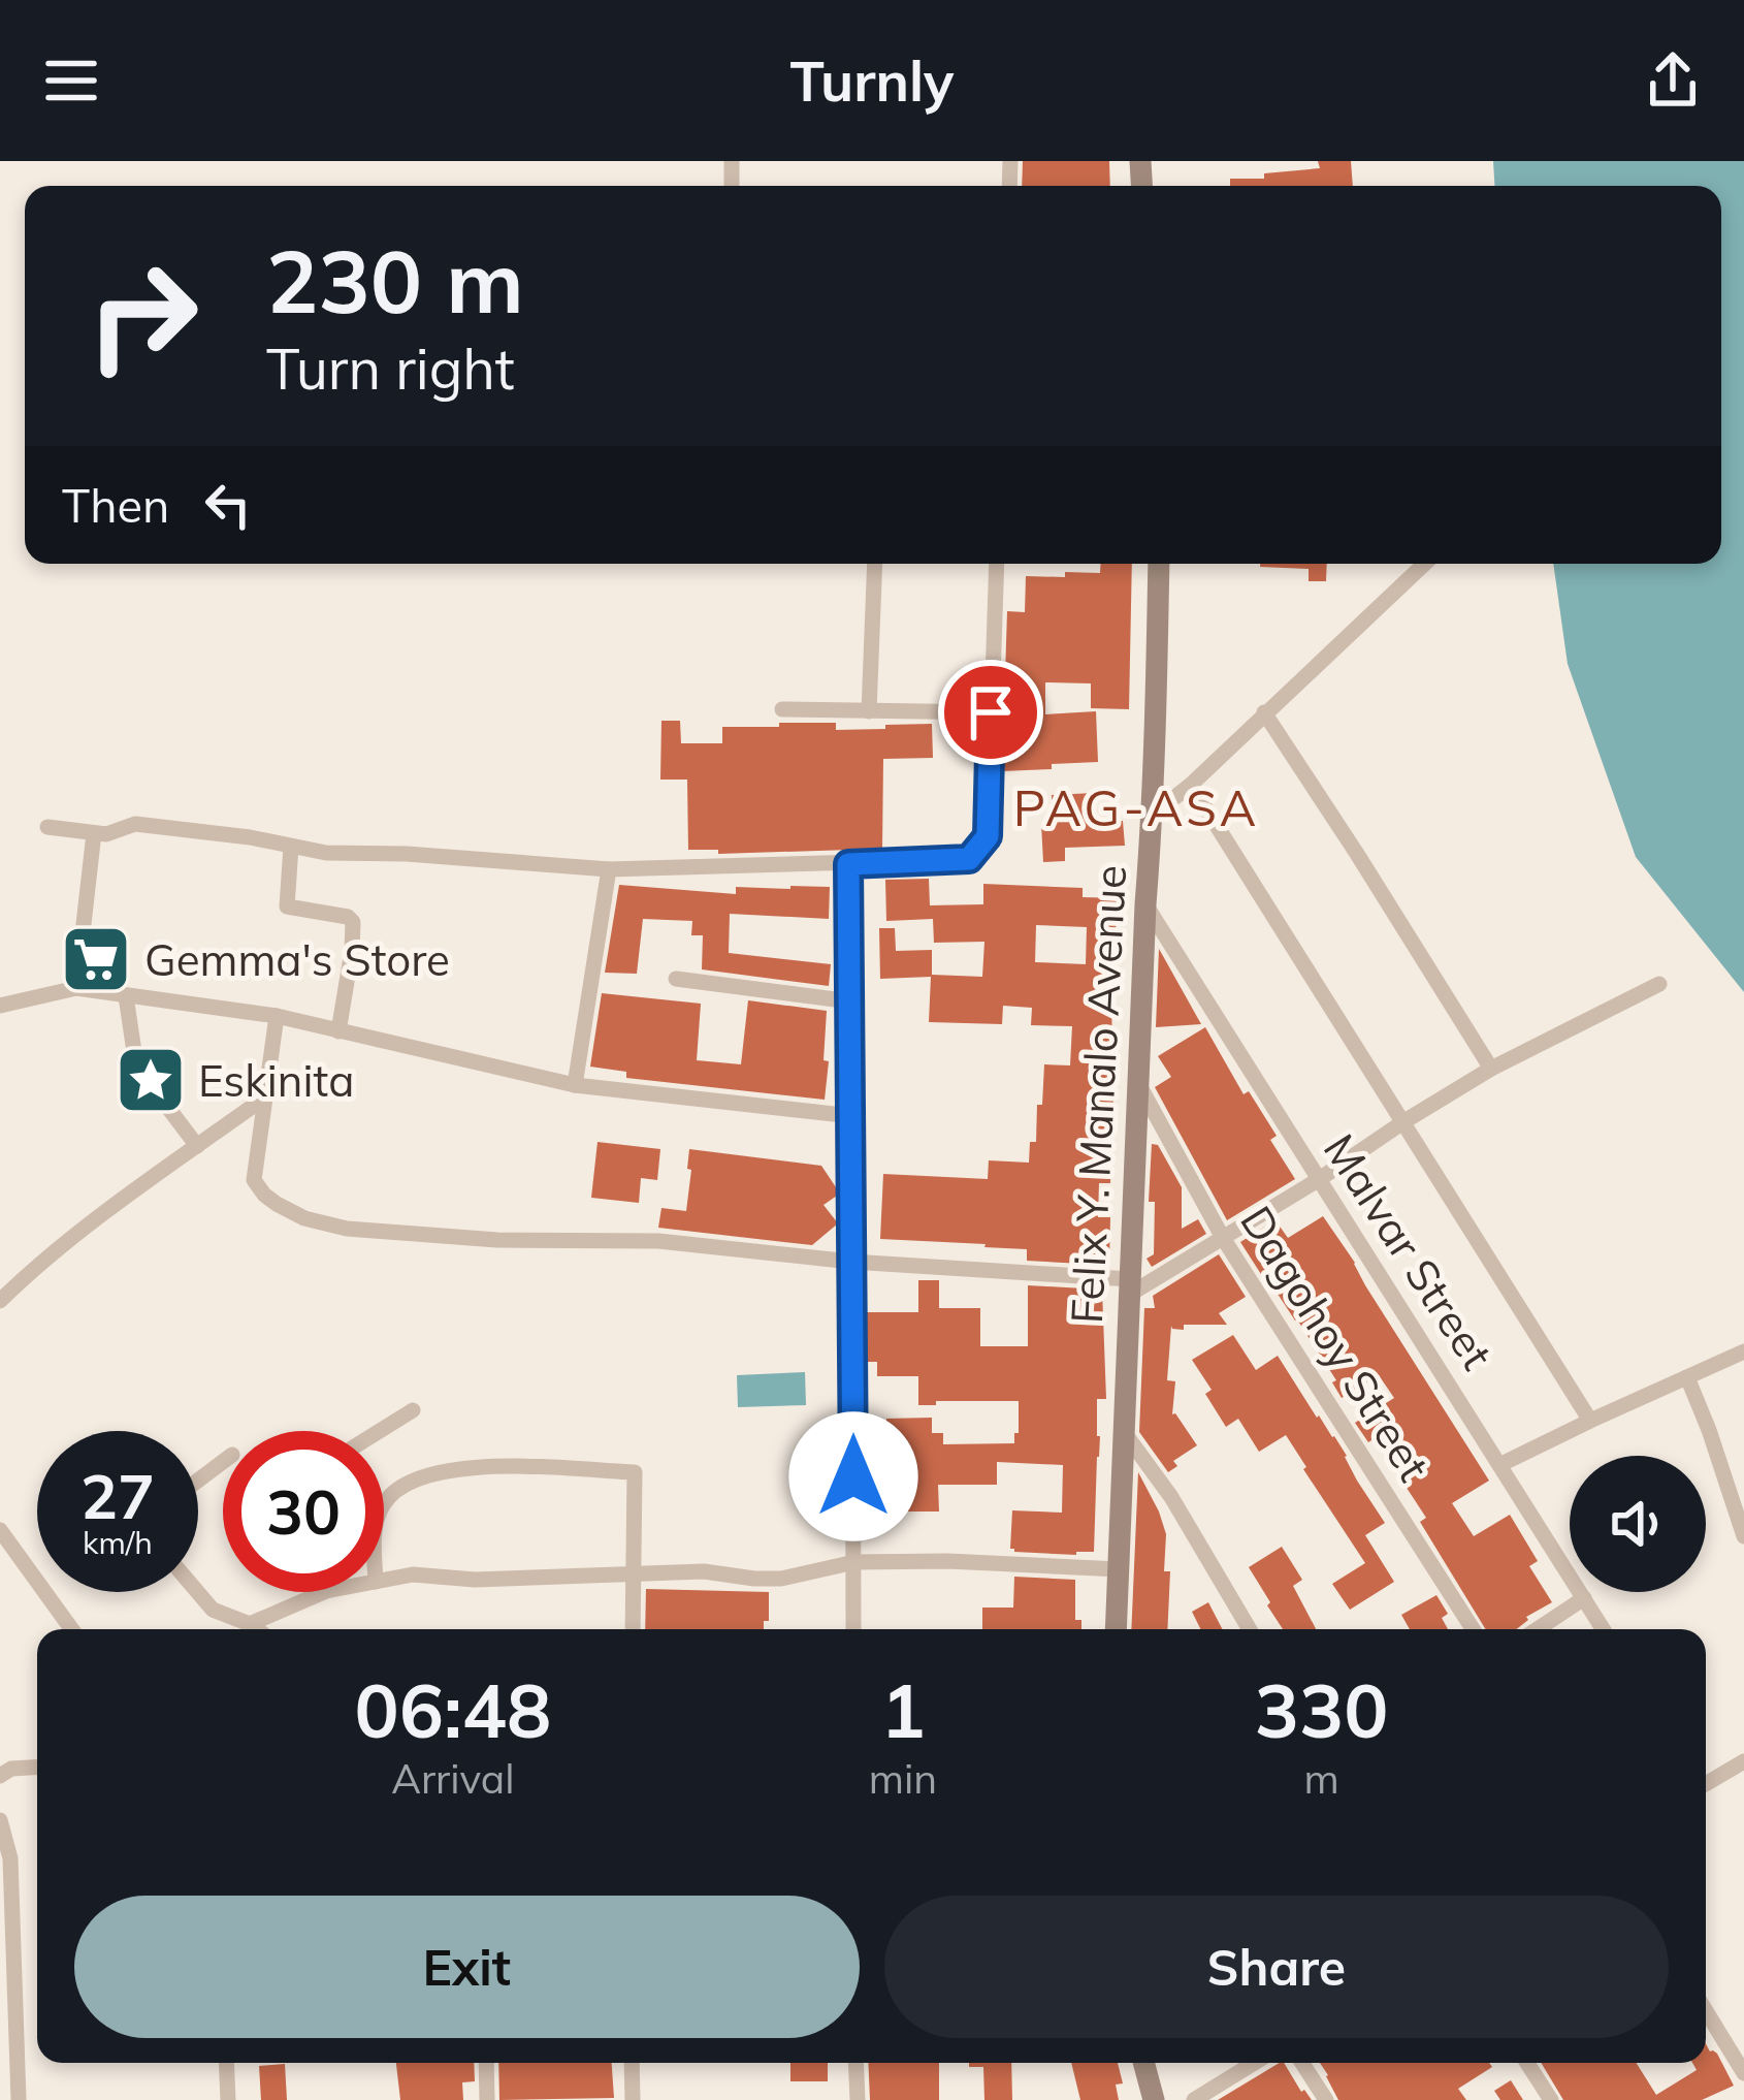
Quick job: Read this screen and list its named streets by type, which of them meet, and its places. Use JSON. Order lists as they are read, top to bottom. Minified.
{"streets":{"main road":["Felix Y. Manalo Avenue"],"street":["Malvar Street","Dagohoy Street"]},"crossings":[["Felix Y. Manalo Avenue","Malvar Street"],["Felix Y. Manalo Avenue","Dagohoy Street"]],"districts":["PAG-ASA"],"places":{"supermarket":["Gemma's Store"],"place":["Eskinita"]},"page":{"header":"Turnly","turn":["230 m","Turn right"],"then":"Then","speed":"27 km/h","limit":"30","eta":["06:48","Arrival","1","min","330","m"],"buttons":["Exit","Share"]}}
